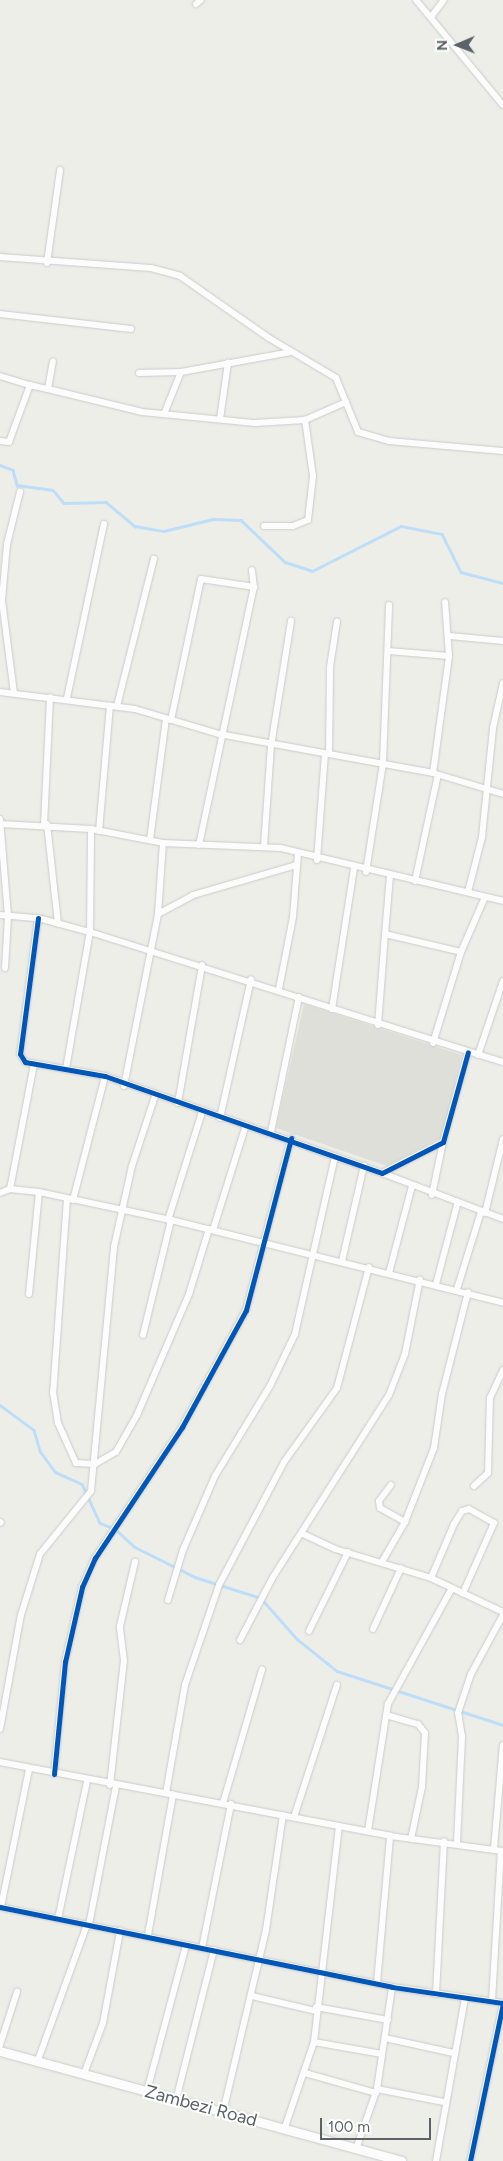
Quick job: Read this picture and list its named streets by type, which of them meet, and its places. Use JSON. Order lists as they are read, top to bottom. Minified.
{"streets":{"main road":["Zambezi Road"]},"scale_bar":"100 m","north":"left"}
